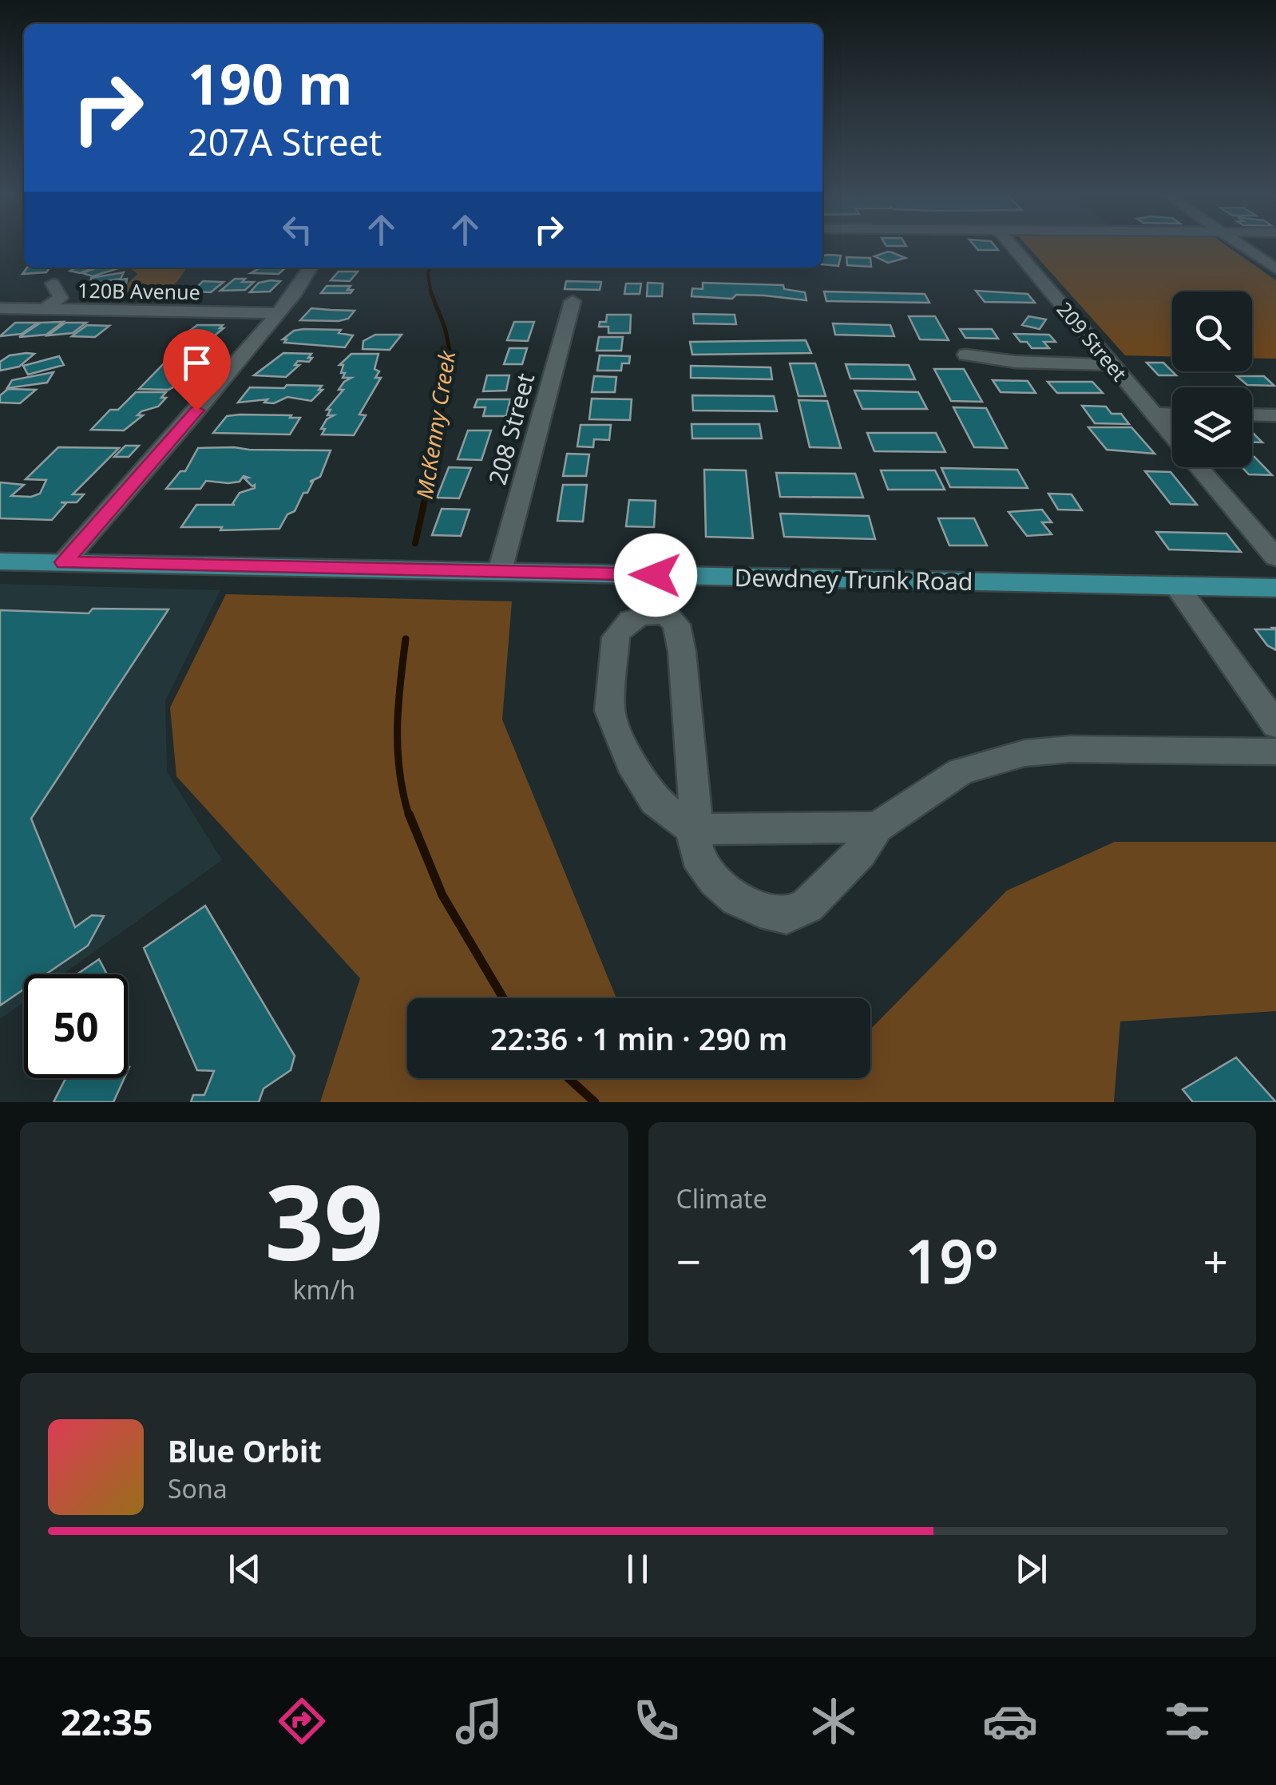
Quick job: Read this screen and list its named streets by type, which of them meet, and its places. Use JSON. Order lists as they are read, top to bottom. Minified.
{"streets":{"main road":["Dewdney Trunk Road"],"street":["120B Avenue","209 Street","208 Street"]},"crossings":[["208 Street","Dewdney Trunk Road"]],"water":["McKenny Creek"],"page":{"turn":["190 m","207A Street"],"limit":"50","trip":"22:36 · 1 min · 290 m","tile":[["39","km/h"],"Climate"],"heat":["−","19°","+"],"song":["Blue Orbit","Sona"],"tabs":"22:35"}}
